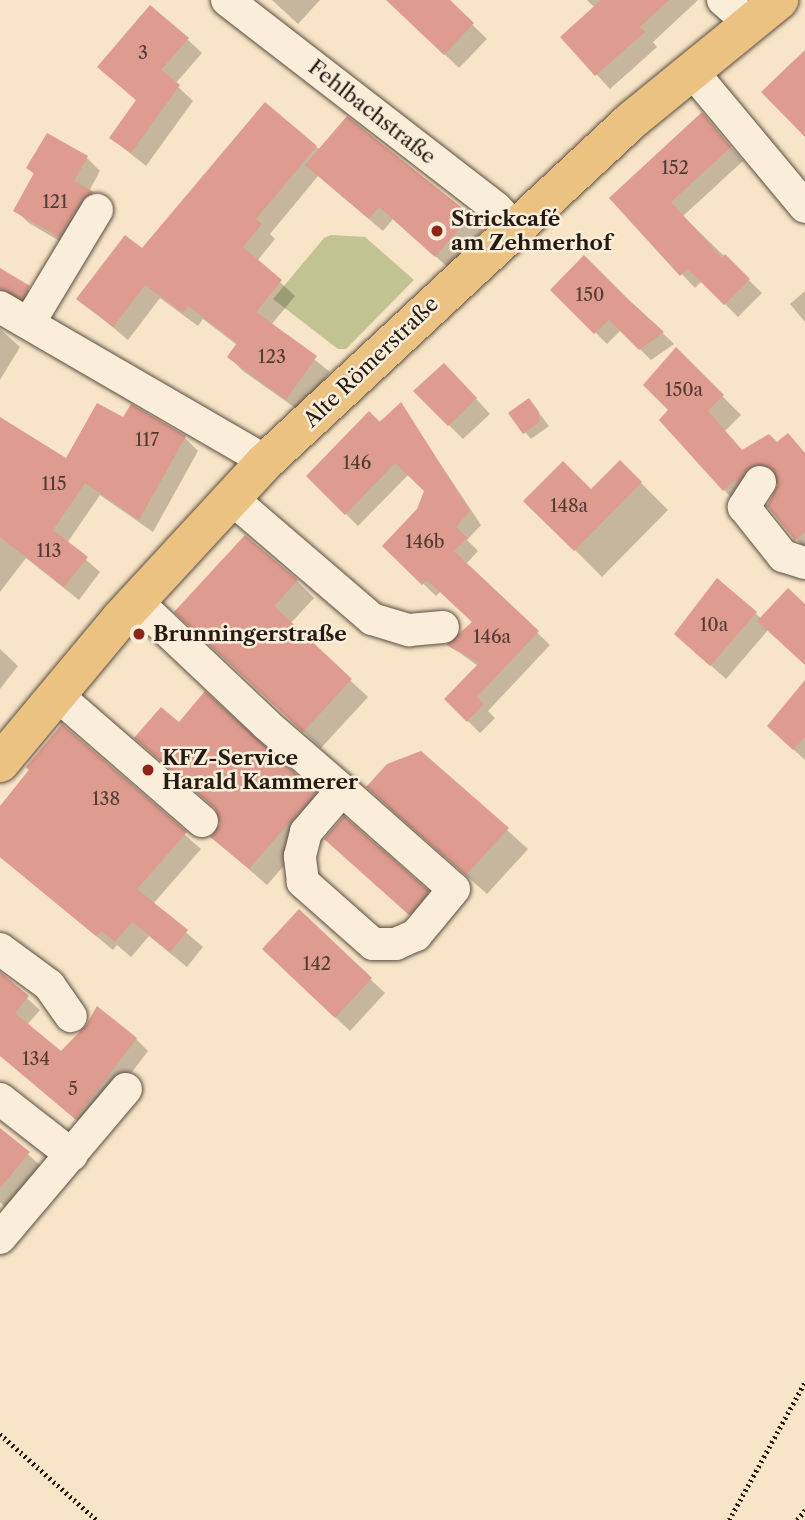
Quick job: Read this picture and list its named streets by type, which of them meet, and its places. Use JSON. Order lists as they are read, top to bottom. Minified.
{"streets":{"main road":["Alte Römerstraße"],"street":["Fehlbachstraße"]},"crossings":[["Fehlbachstraße","Alte Römerstraße"]],"places":["Strickcafé am Zehmerhof","Brunningerstraße","KFZ-Service Harald Kammerer"],"house_numbers":["3","152","121","150","123","150a","117","146","115","148a","146b","113","10a","146a","138","142","134","5"]}
